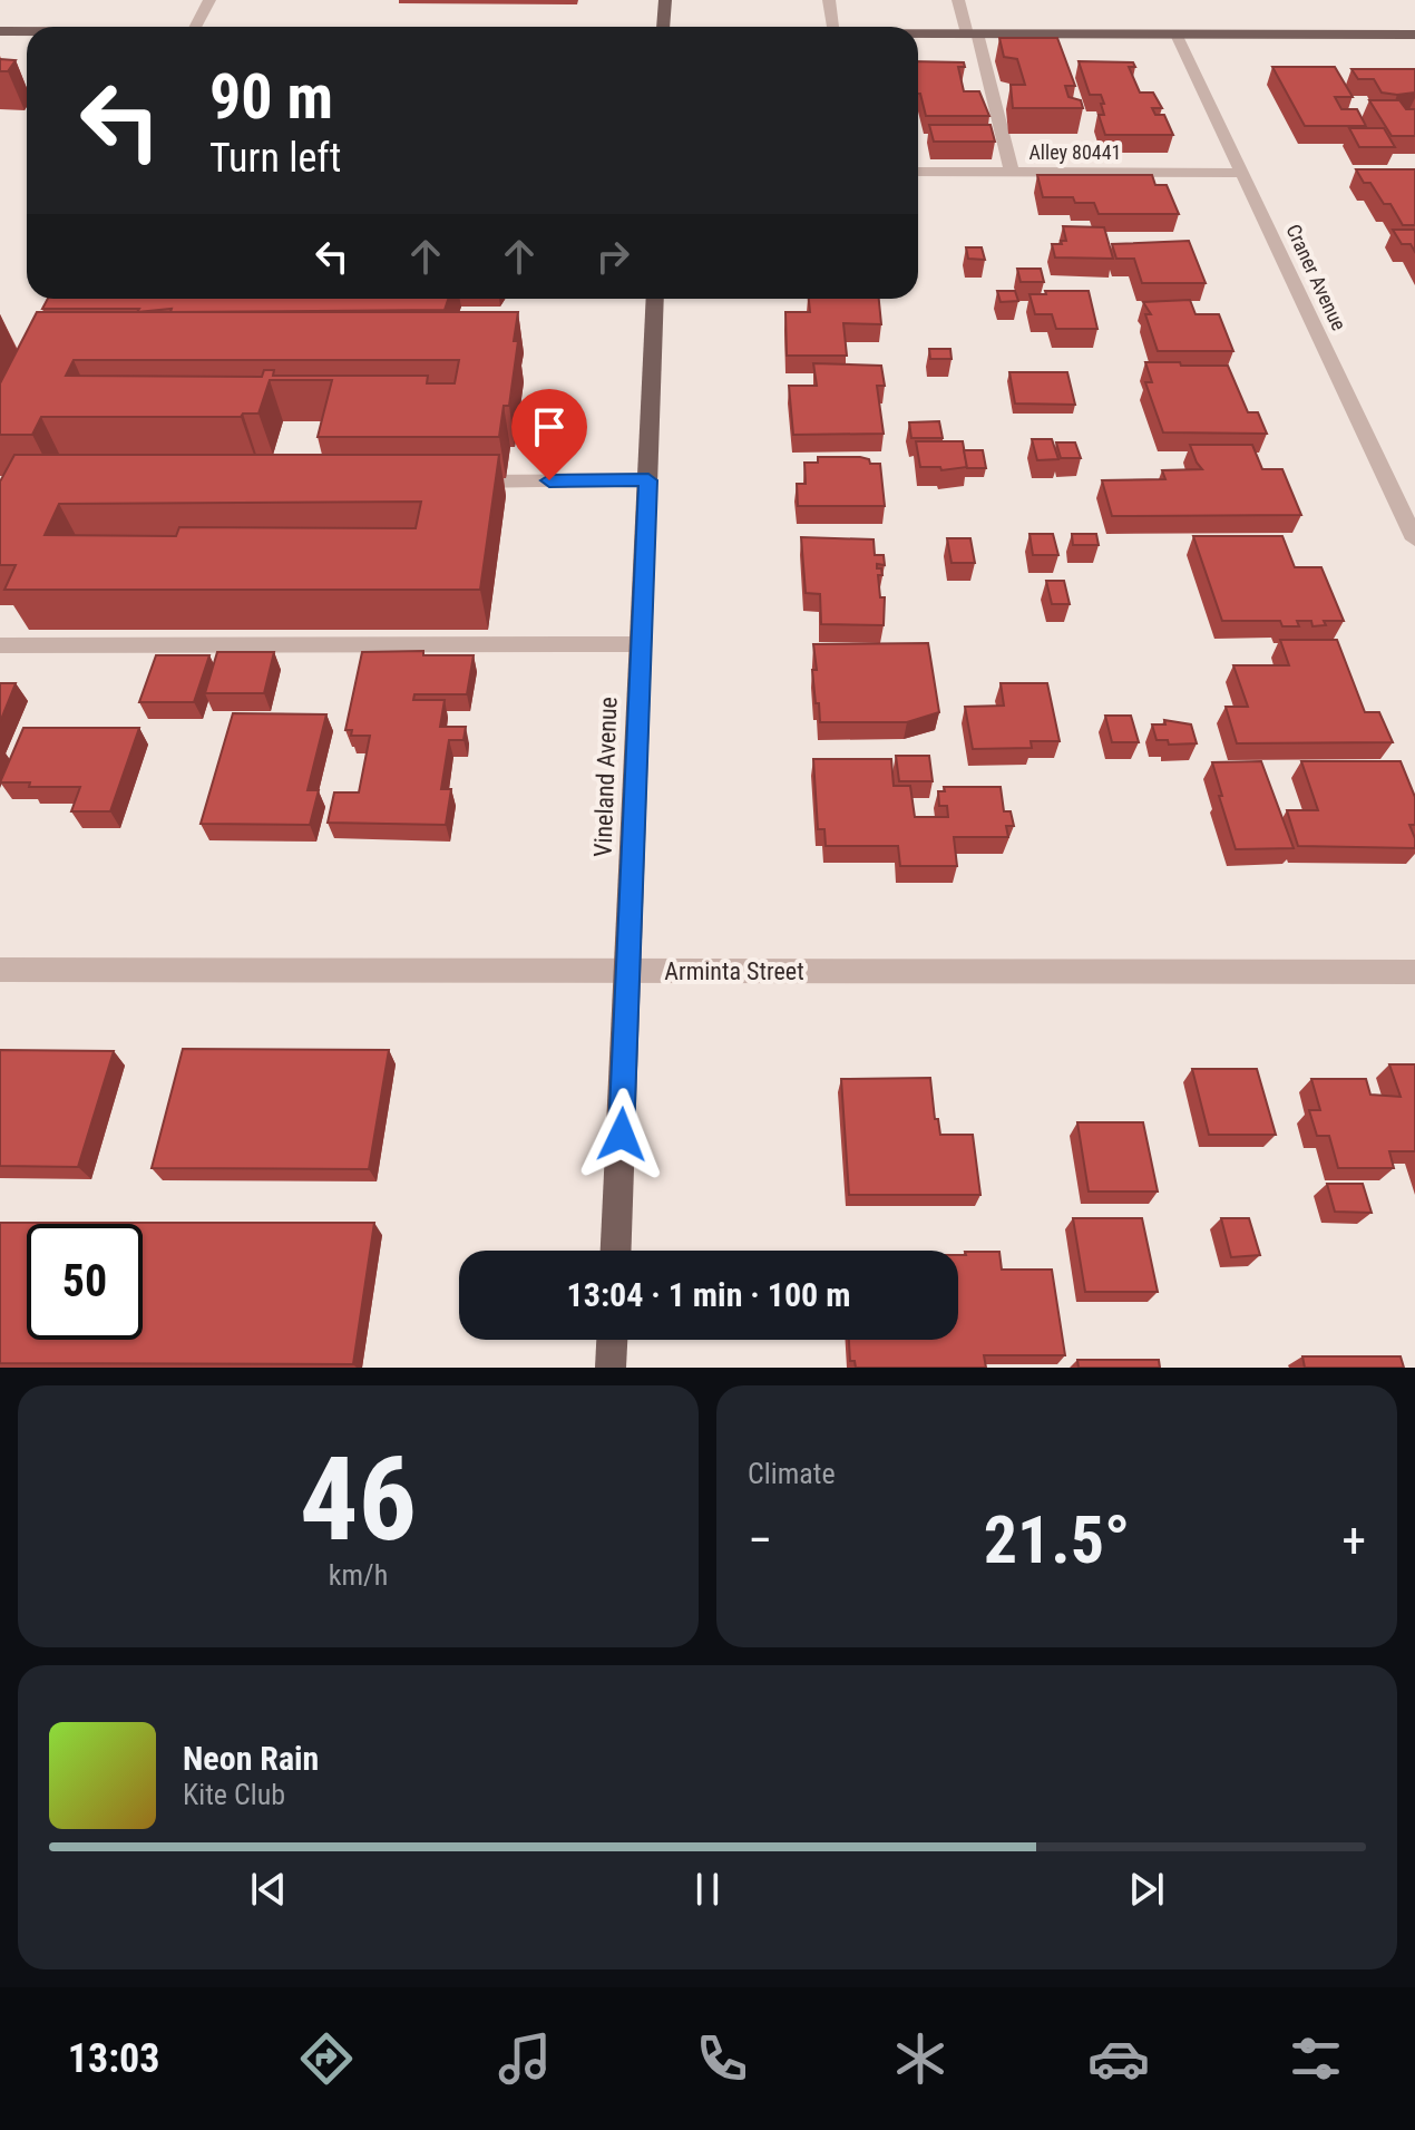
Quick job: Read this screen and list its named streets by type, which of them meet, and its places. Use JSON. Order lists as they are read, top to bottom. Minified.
{"streets":{"main road":["Vineland Avenue"],"street":["Alley 80441","Craner Avenue","Arminta Street"]},"crossings":[["Alley 80441","Craner Avenue"],["Vineland Avenue","Arminta Street"]],"page":{"turn":["90 m","Turn left"],"limit":"50","trip":"13:04 · 1 min · 100 m","tile":[["46","km/h"],"Climate"],"heat":["−","21.5°","+"],"song":["Neon Rain","Kite Club"],"tabs":"13:03"}}
